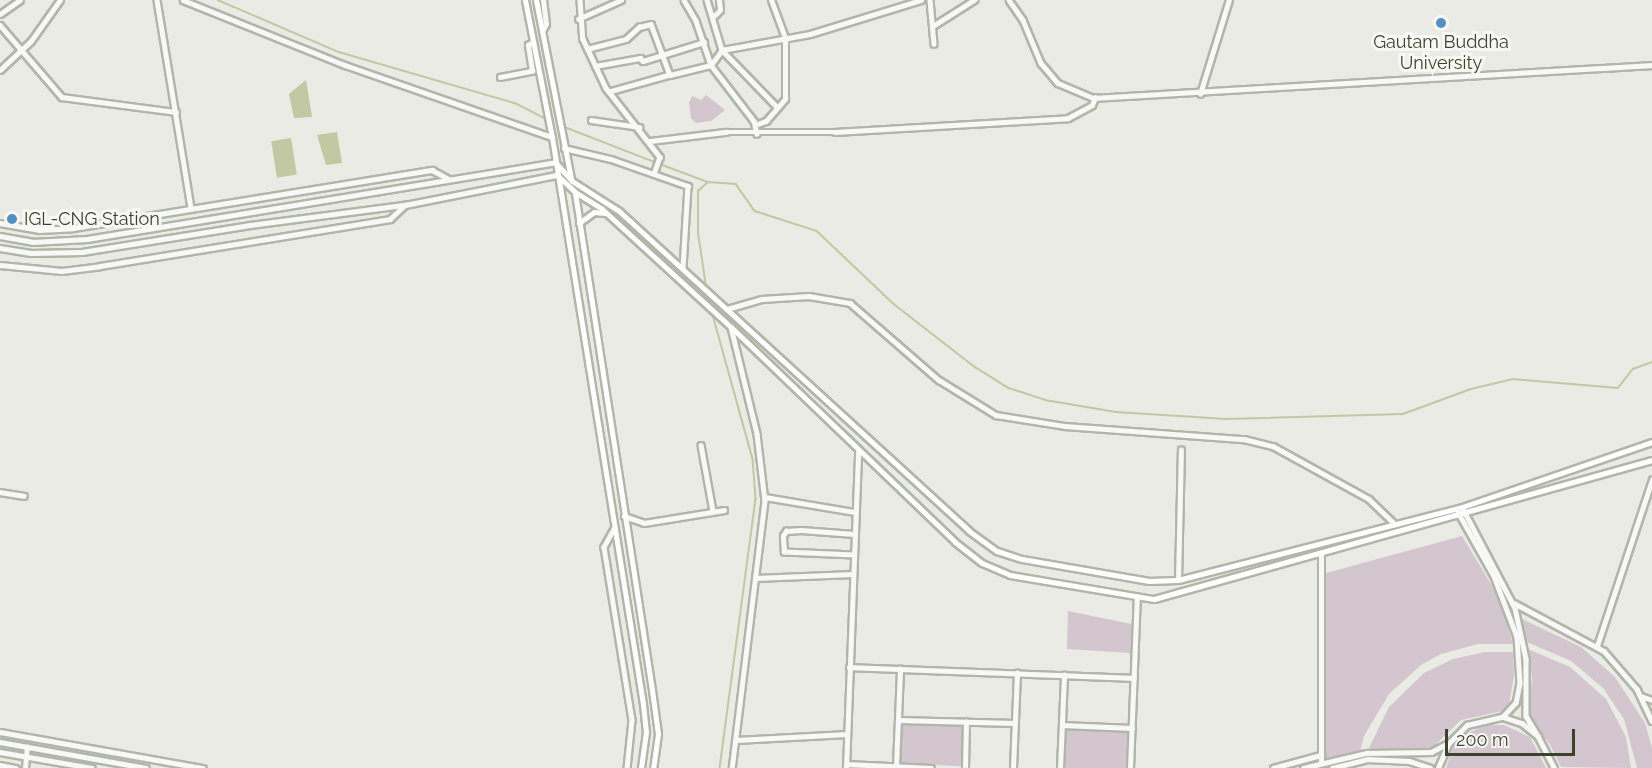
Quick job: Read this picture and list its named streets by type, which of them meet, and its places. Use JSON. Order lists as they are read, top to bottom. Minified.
{"places":["Gautam Buddha University","IGL-CNG Station"],"scale_bar":"200 m"}
